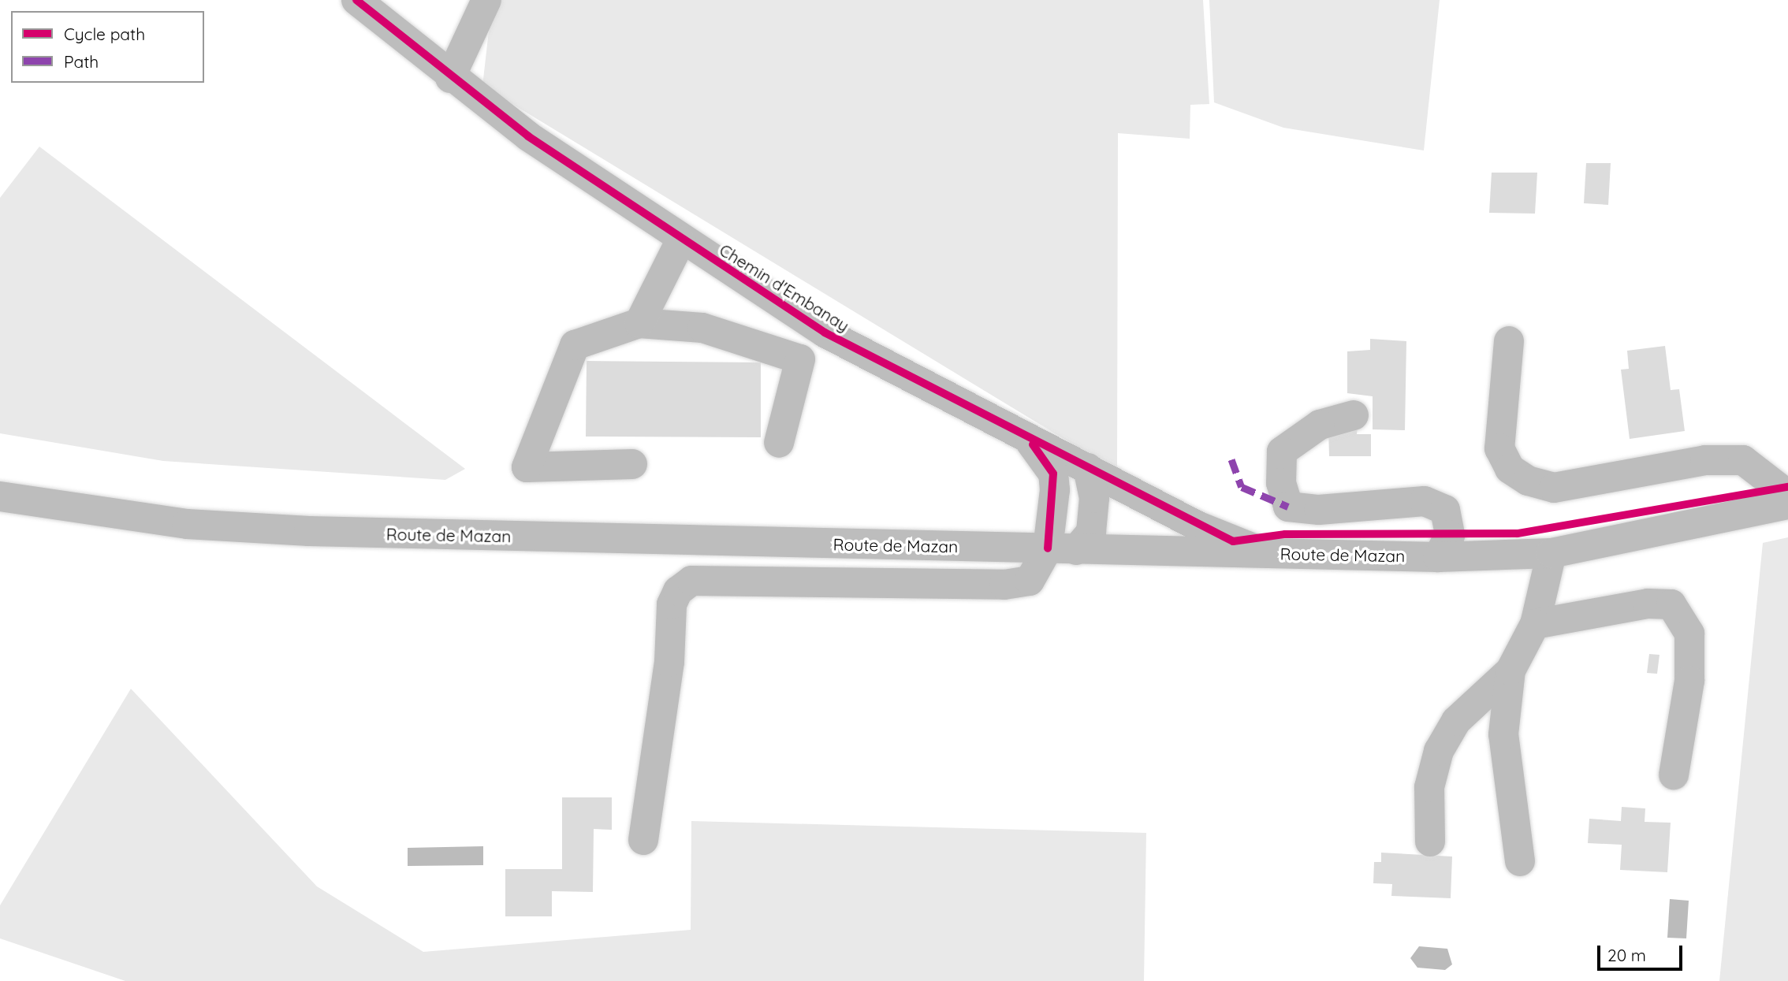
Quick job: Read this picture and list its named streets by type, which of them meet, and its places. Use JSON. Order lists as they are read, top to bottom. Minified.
{"streets":{"main road":["Chemin d'Embanay","Route de Mazan"]},"crossings":[["Chemin d'Embanay","Route de Mazan"]],"legend":["Cycle path","Path"],"scale_bar":"20 m"}
